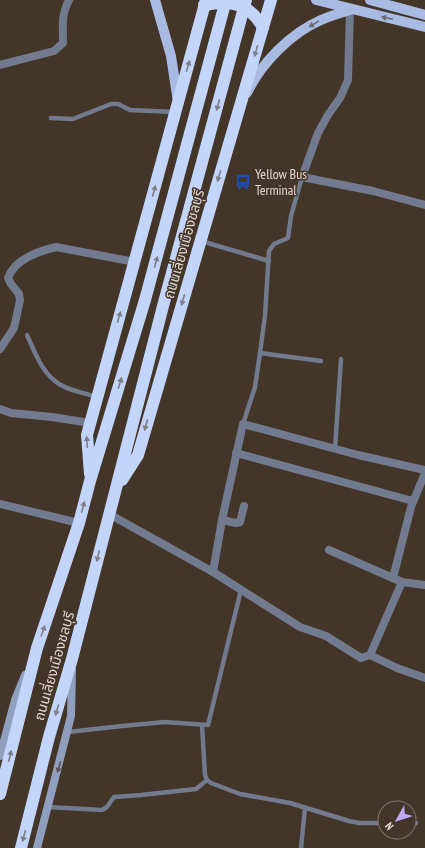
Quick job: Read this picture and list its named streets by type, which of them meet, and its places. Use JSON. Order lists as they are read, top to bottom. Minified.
{"streets":{"highway":["ถนนเลี่ยงเมืองชลบุรี"]},"places":{"bus stop":["Yellow Bus Terminal"]},"north":"bottom left"}
